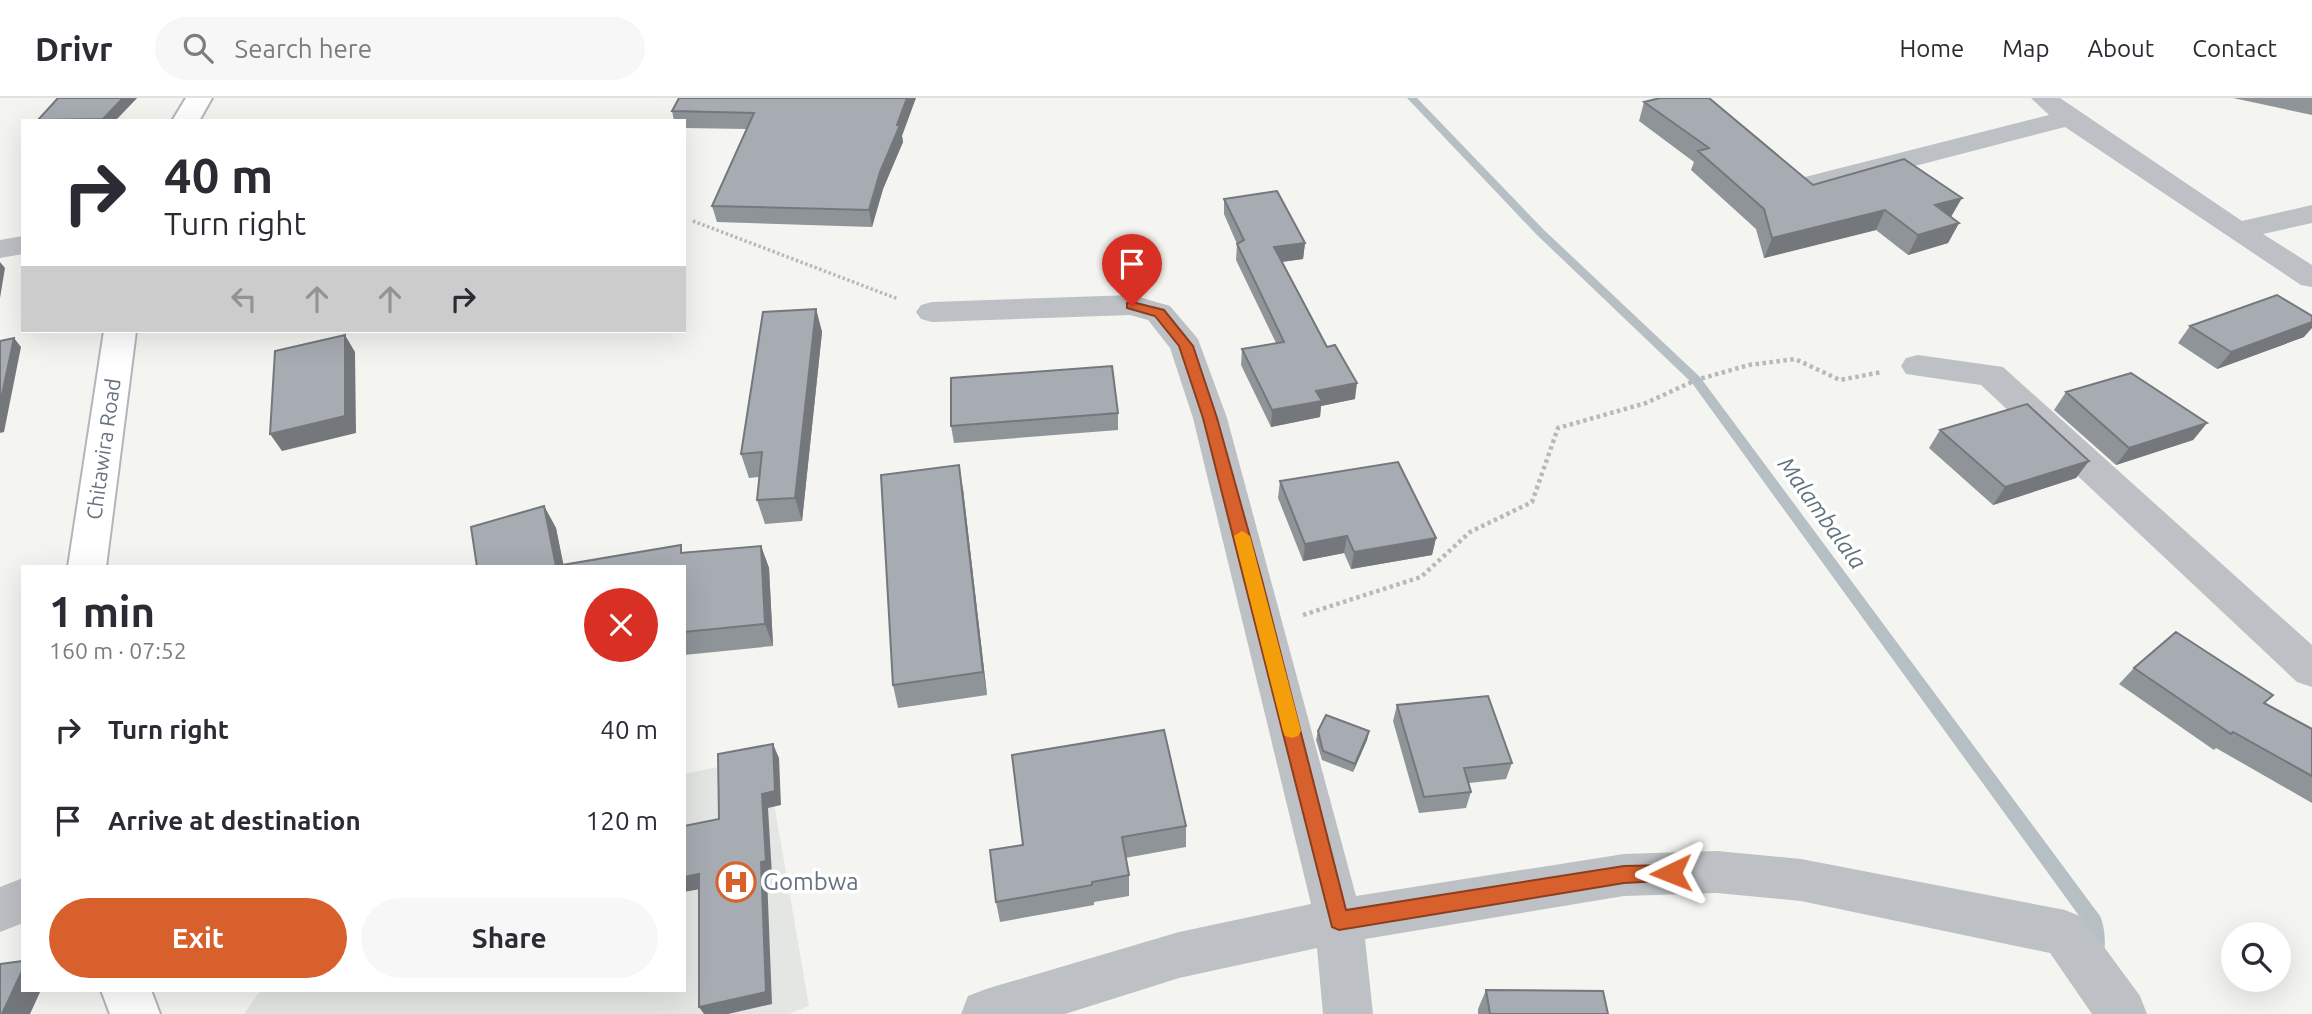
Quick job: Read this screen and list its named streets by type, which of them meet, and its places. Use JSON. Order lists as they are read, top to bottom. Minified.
{"streets":{"street":["Chitawira Road"]},"water":["Malambalala"],"places":{"hospital":["Gombwa"]},"page":{"header":"Drivr","search":"Search here","nav":["Home","Map","About","Contact"],"turn":["40 m","Turn right"],"heading":["1 min","160 m · 07:52"],"list":[{"name":"Turn right","value":"40 m"},{"name":"Arrive at destination","value":"120 m"}],"buttons":["Exit","Share"]}}
